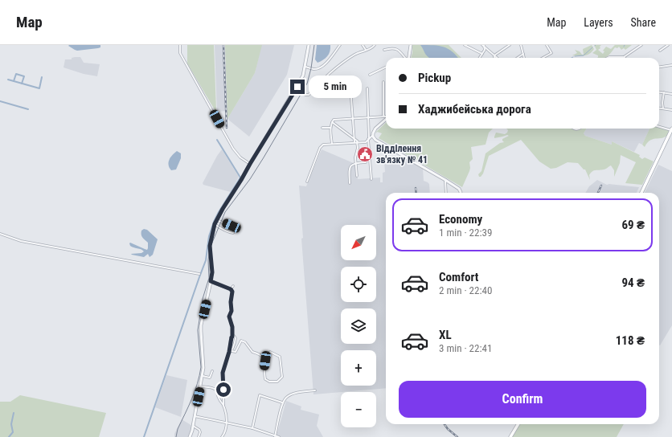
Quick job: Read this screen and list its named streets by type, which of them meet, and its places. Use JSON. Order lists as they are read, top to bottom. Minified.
{"places":{"public building":["Відділення зв'язку № 41"]},"north":"bottom left","page":{"header":"Map","nav":["Map","Layers","Share"],"banner":["Pickup","Хаджибейська дорога"],"bubble":"5 min","list":[{"name":"Economy","note":"1 min · 22:39","value":"69 ₴"},{"name":"Comfort","note":"2 min · 22:40","value":"94 ₴"},{"name":"XL","note":"3 min · 22:41","value":"118 ₴"}],"map_buttons":["+","−"],"buttons":"Confirm"}}
